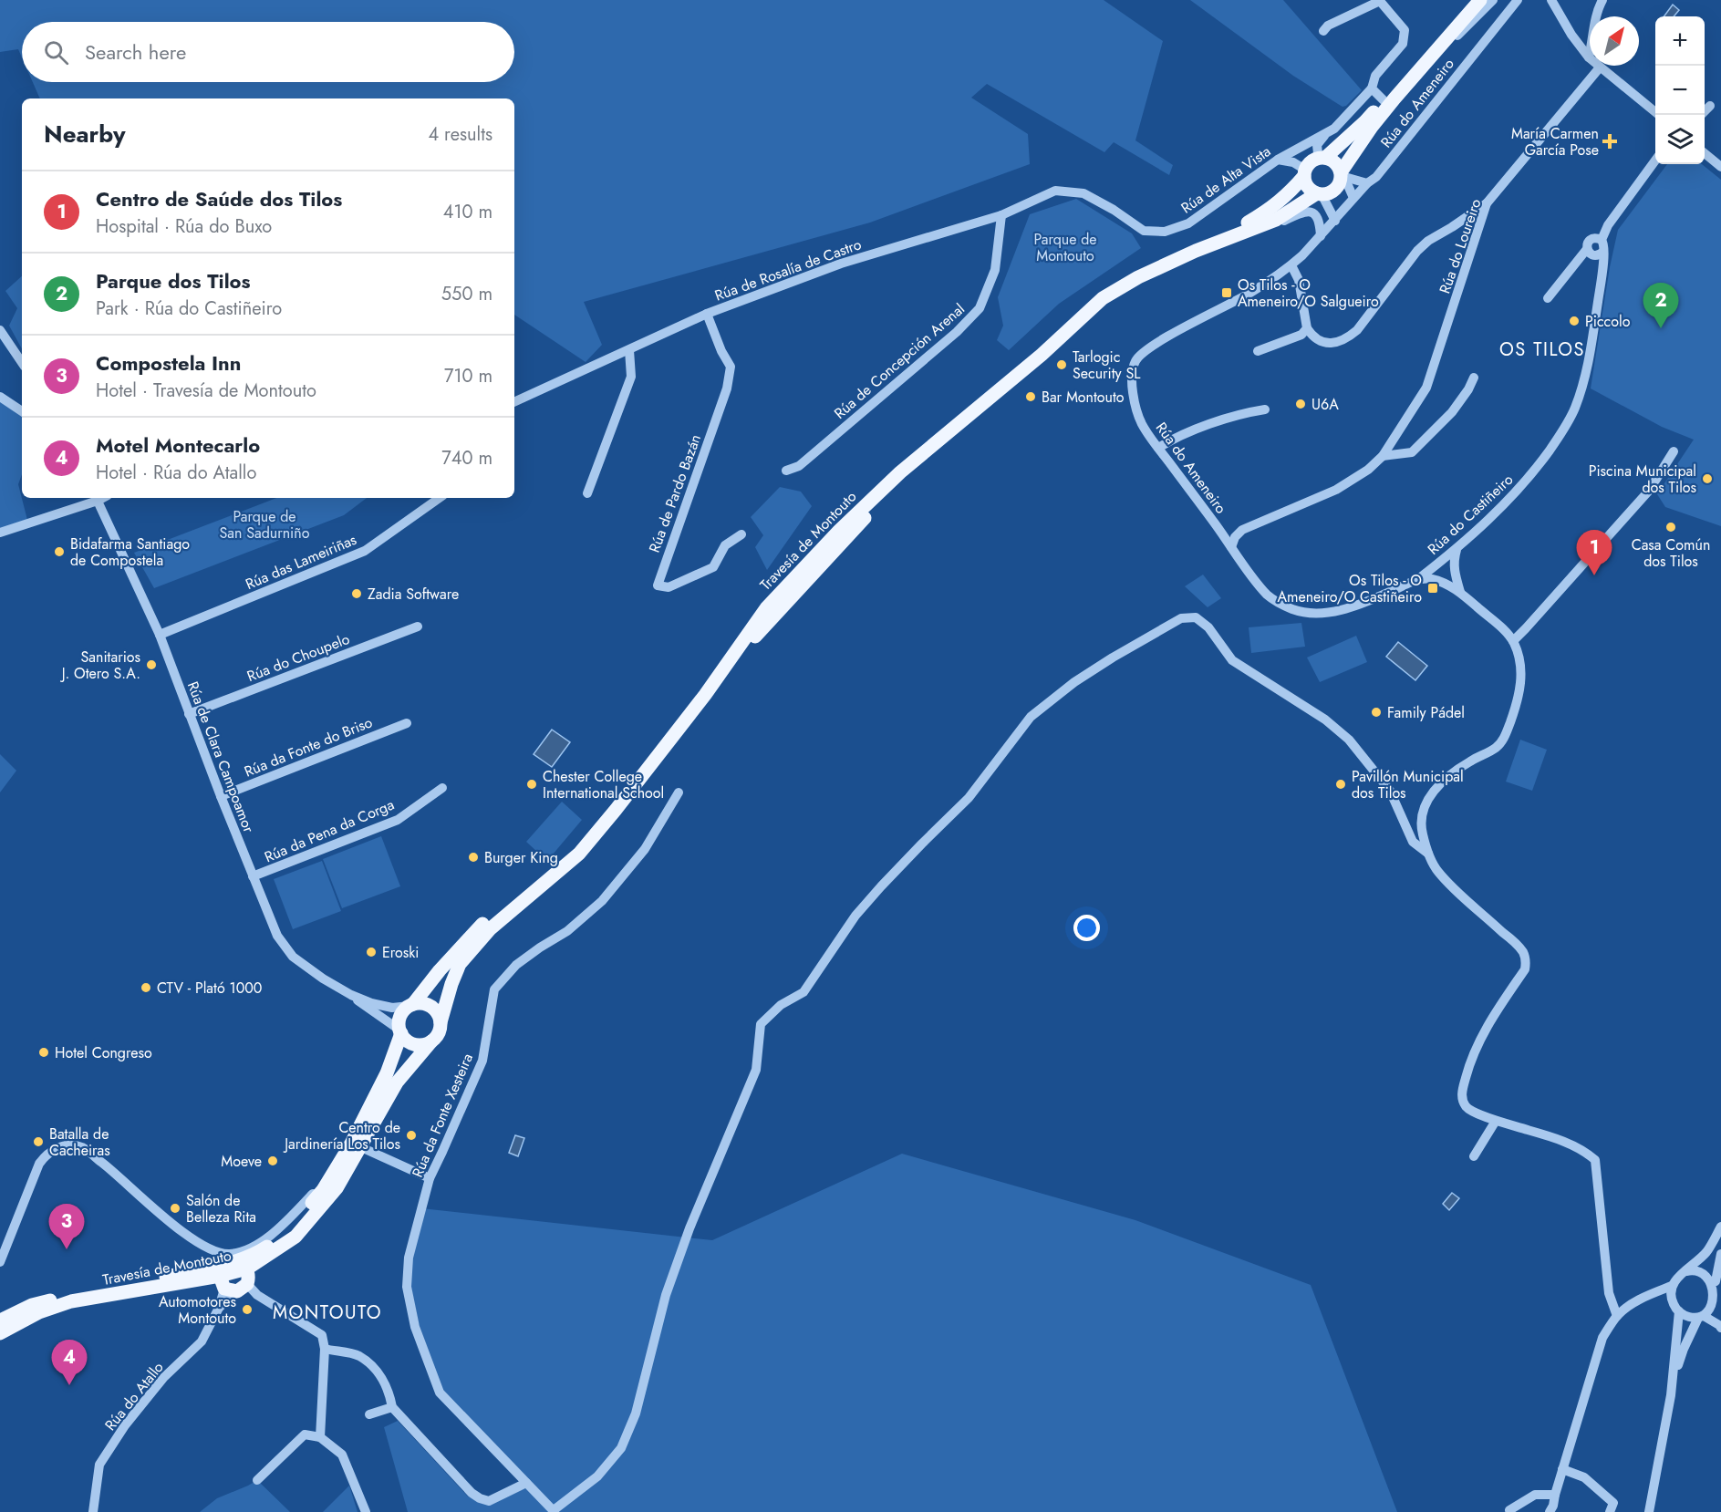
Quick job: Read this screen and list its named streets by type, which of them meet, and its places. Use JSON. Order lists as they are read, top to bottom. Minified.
{"streets":{"main road":["Travesía de Montouto"],"street":["Rúa do Ameneiro","Rúa de Alta Vista","Rúa do Loureiro","Rúa de Rosalía de Castro","Rúa de Concepción Arenal","Rúa de Pardo Bazán","Rúa do Castiñeiro","Rúa das Lameiriñas","Rúa do Choupelo","Rúa da Fonte do Briso","Rúa de Clara Campoamor","Rúa da Pena da Corga","Rúa da Fonte Xesteira","Rúa do Atallo"]},"crossings":[["Rúa do Ameneiro","Rúa do Loureiro"],["Rúa do Ameneiro","Rúa do Castiñeiro"],["Rúa de Alta Vista","Rúa de Rosalía de Castro"],["Rúa de Alta Vista","Travesía de Montouto"],["Rúa de Rosalía de Castro","Rúa de Concepción Arenal"],["Rúa de Rosalía de Castro","Rúa de Pardo Bazán"],["Travesía de Montouto","Rúa do Atallo"],["Rúa das Lameiriñas","Rúa de Clara Campoamor"],["Rúa do Choupelo","Rúa de Clara Campoamor"],["Rúa da Fonte do Briso","Rúa de Clara Campoamor"],["Rúa de Clara Campoamor","Rúa da Pena da Corga"]],"districts":["OS TILOS","MONTOUTO"],"parks":["Parque de Montouto","Parque de San Sadurniño"],"places":{"health":["María Carmen García Pose"],"transit":["Os Tilos - O Ameneiro/O Salgueiro","Os Tilos - O Ameneiro/O Castiñeiro"],"other":["Piccolo","Tarlogic Security SL","Bar Montouto","U6A","Piscina Municipal dos Tilos","Casa Común dos Tilos","Bidafarma Santiago de Compostela","Zadia Software","Sanitarios J. Otero S.A.","Family Pádel","Chester College International School","Pavillón Municipal dos Tilos","Burger King","Eroski","CTV - Plató 1000","Hotel Congreso","Centro de Jardinería Los Tilos","Batalla de Cacheiras","Moeve","Salón de Belleza Rita","Automotores Montouto"]},"north":"top right","page":{"map_buttons":["+","−"],"search":"Search here","heading":["Nearby","4 results"],"list":[{"mark":"1","name":"Centro de Saúde dos Tilos","note":"Hospital · Rúa do Buxo","value":"410 m"},{"mark":"2","name":"Parque dos Tilos","note":"Park · Rúa do Castiñeiro","value":"550 m"},{"mark":"3","name":"Compostela Inn","note":"Hotel · Travesía de Montouto","value":"710 m"},{"mark":"4","name":"Motel Montecarlo","note":"Hotel · Rúa do Atallo","value":"740 m"}],"pins":["2","1","3","4"]}}
